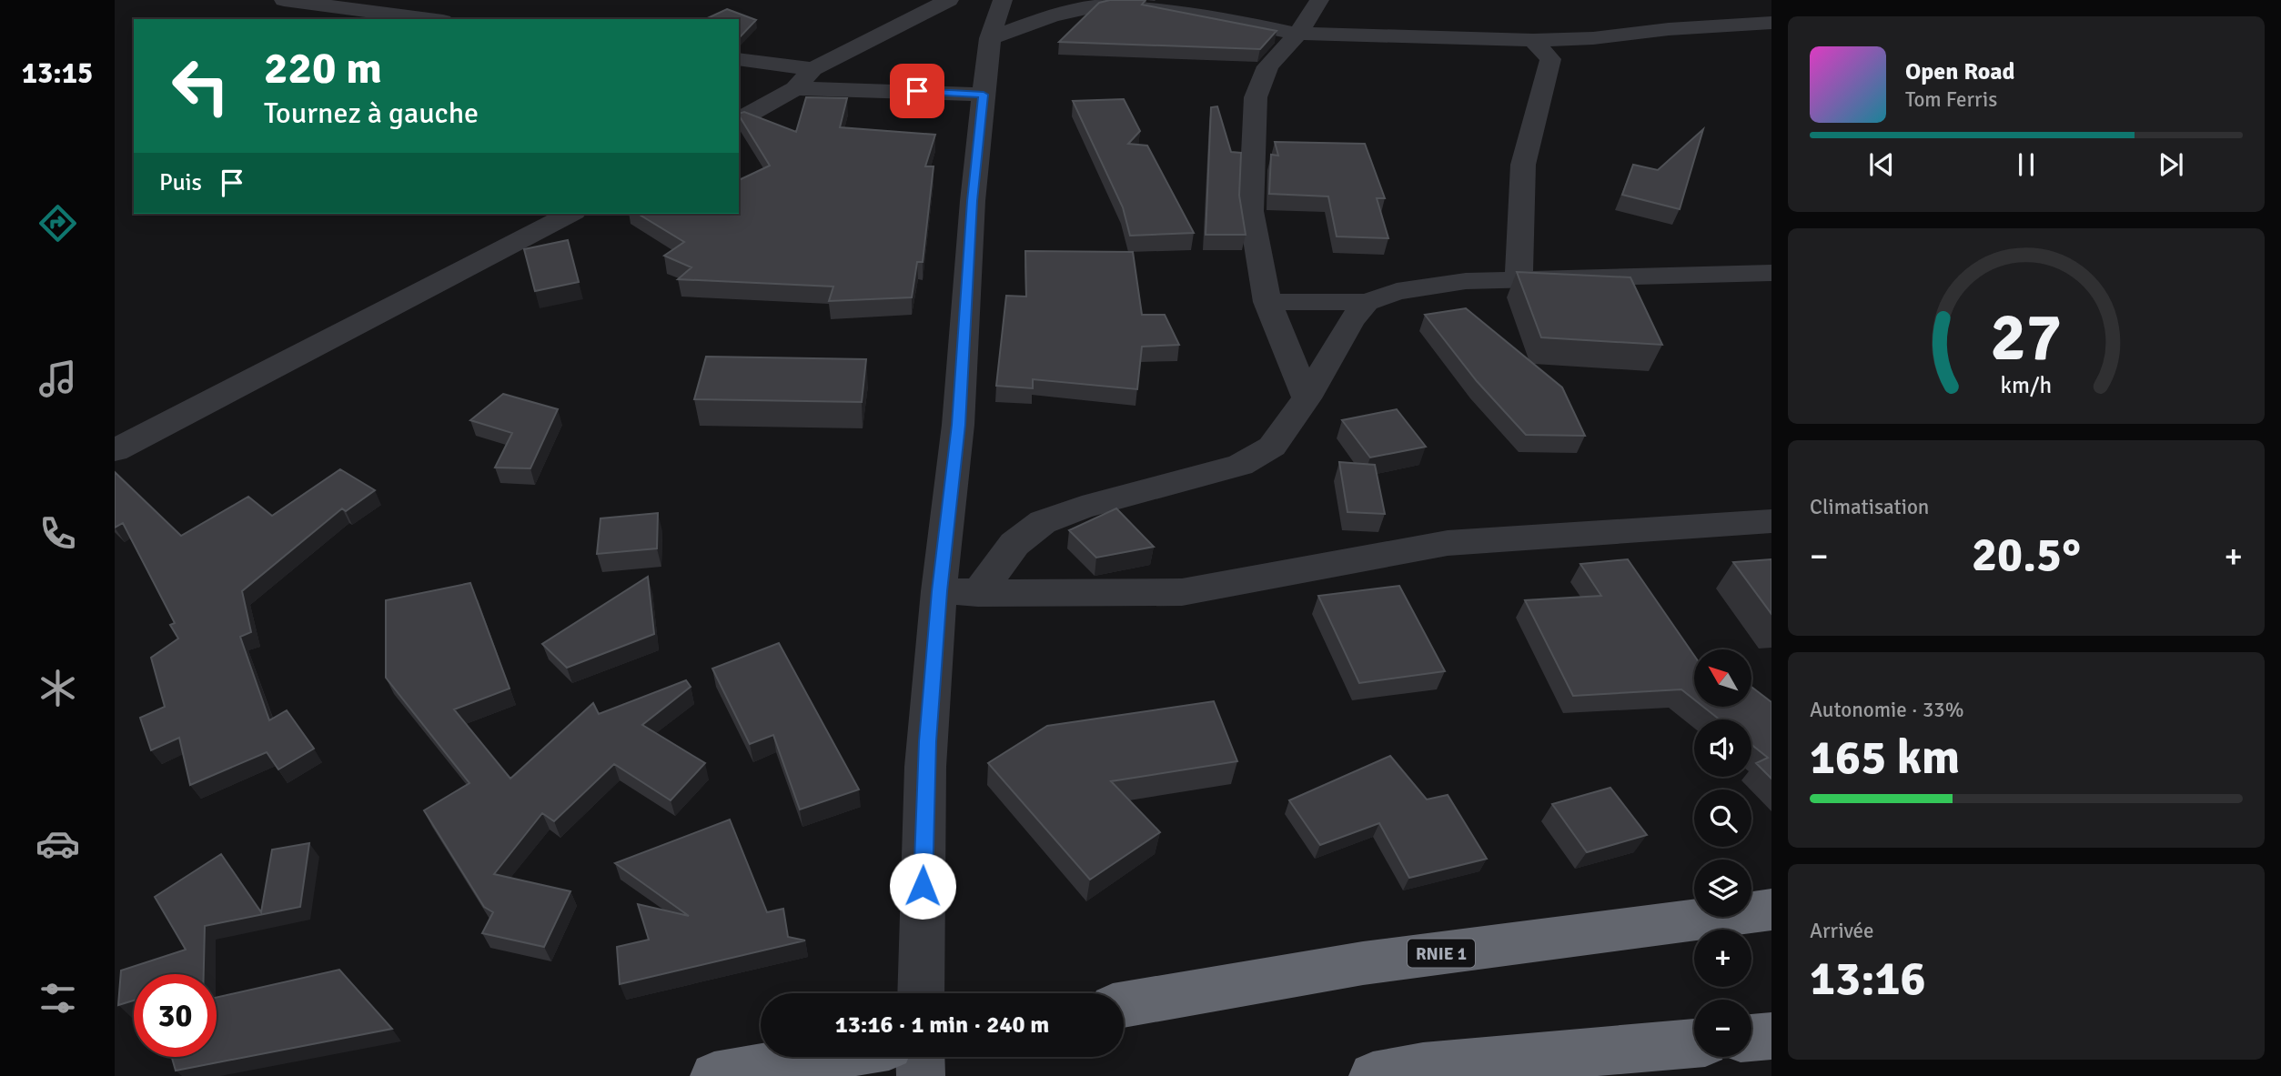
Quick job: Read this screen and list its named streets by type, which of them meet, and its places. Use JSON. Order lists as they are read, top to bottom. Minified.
{"streets":{"highway":["RNIE 1"]},"north":"top left","page":{"tabs":"13:15","turn":["220 m","Tournez à gauche"],"song":["Open Road","Tom Ferris"],"then":"Puis","tile":["Climatisation",["Autonomie · 33%","165 km"],["Arrivée","13:16"]],"heat":["−","20.5°","+"],"map_buttons":["+","−"],"limit":"30","trip":"13:16 · 1 min · 240 m","gauge":["27","km/h"]}}
